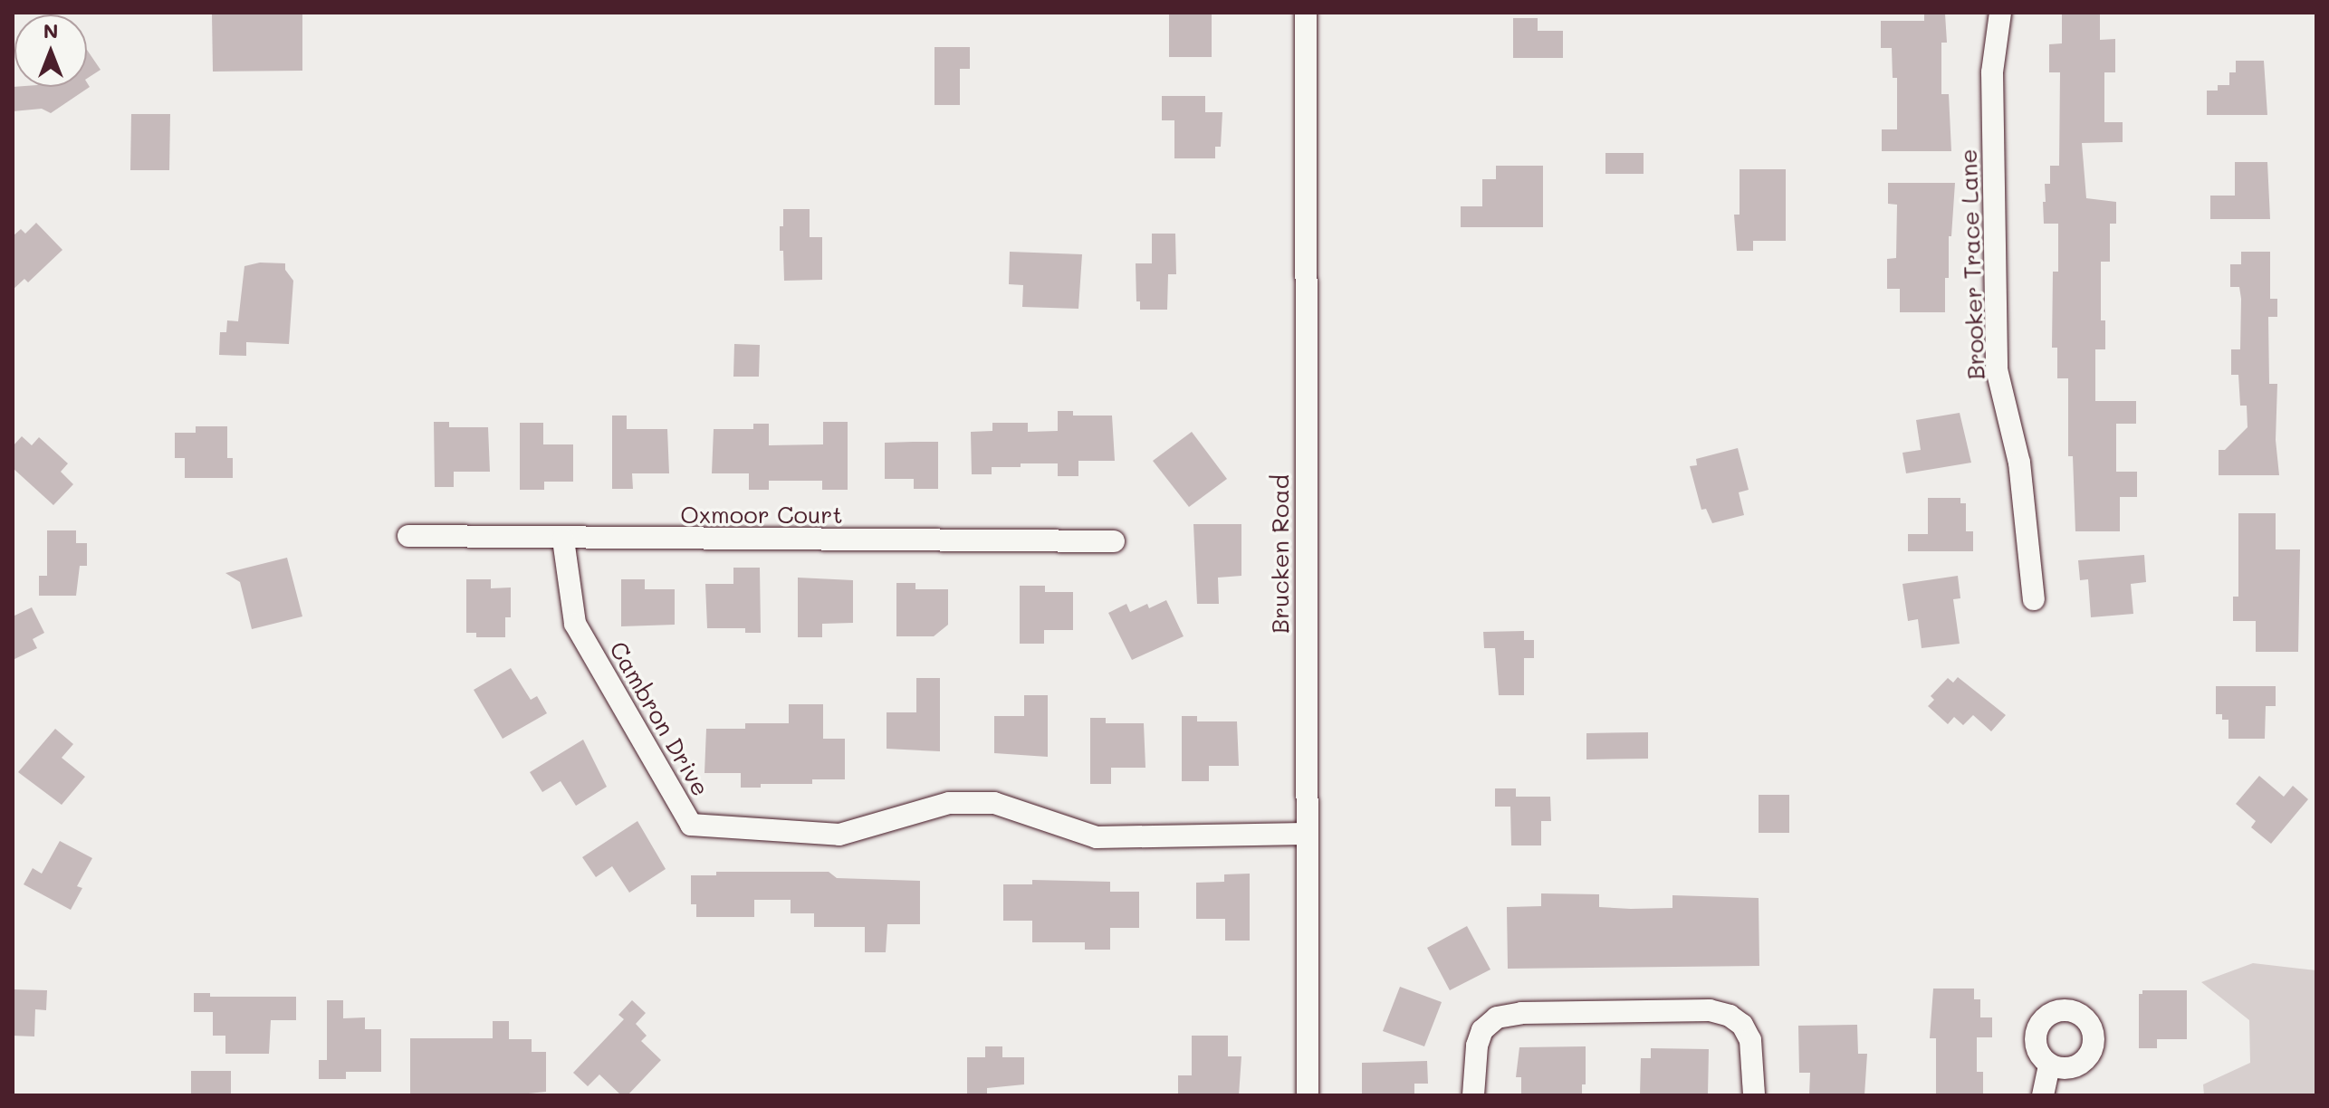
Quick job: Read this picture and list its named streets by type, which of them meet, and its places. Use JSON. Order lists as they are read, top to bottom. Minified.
{"streets":{"street":["Brooker Trace Lane","Oxmoor Court","Brucken Road","Cambron Drive"]},"crossings":[["Oxmoor Court","Cambron Drive"],["Brucken Road","Cambron Drive"]],"north":"top"}
